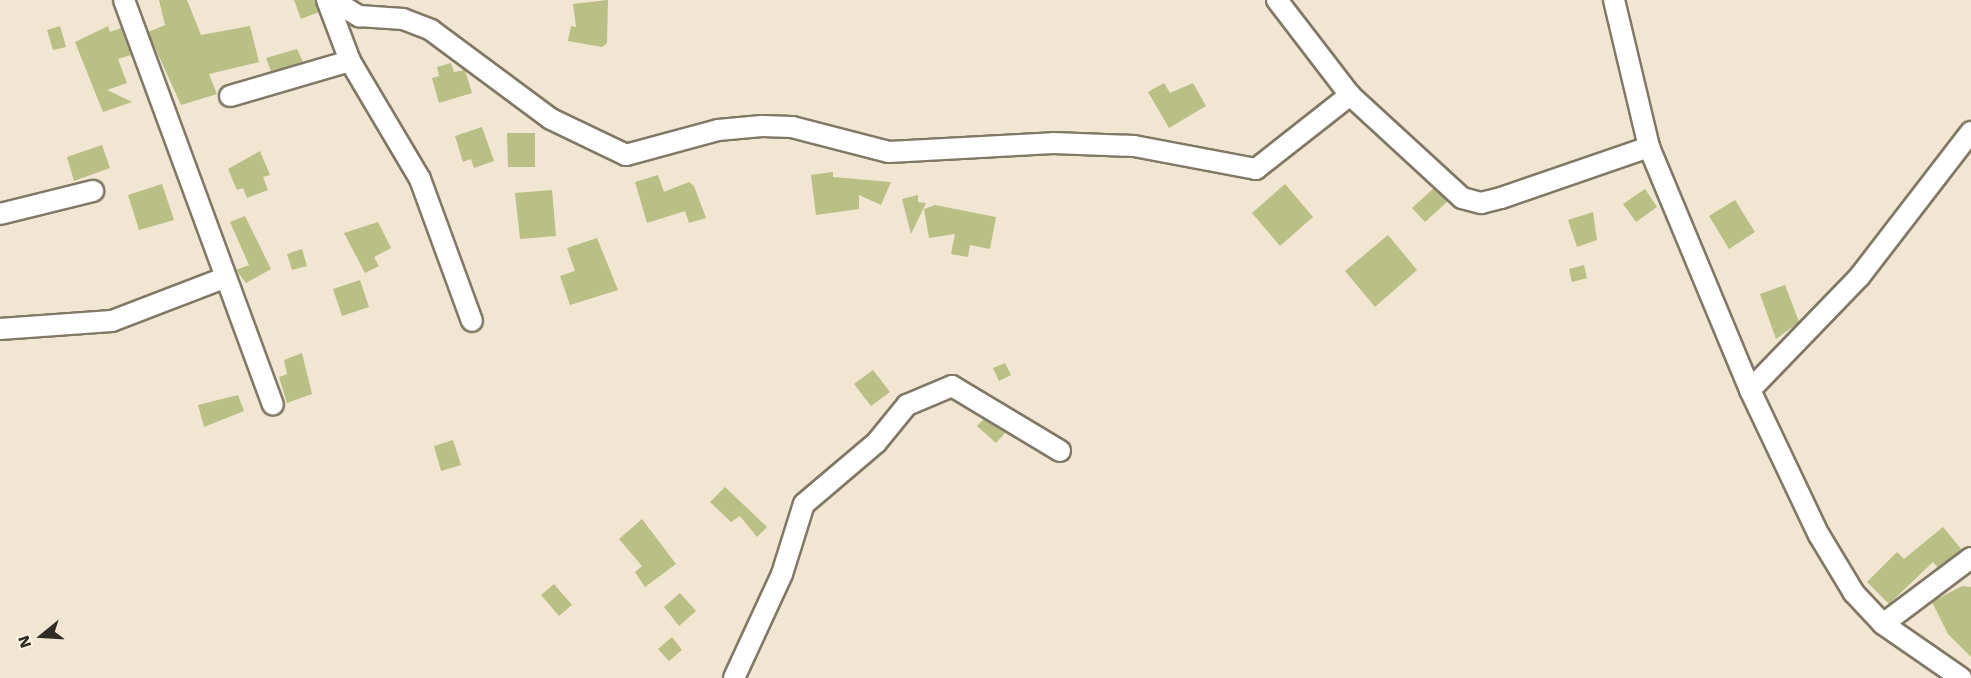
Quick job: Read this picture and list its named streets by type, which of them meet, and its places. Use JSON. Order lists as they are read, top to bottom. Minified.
{"north":"left"}
